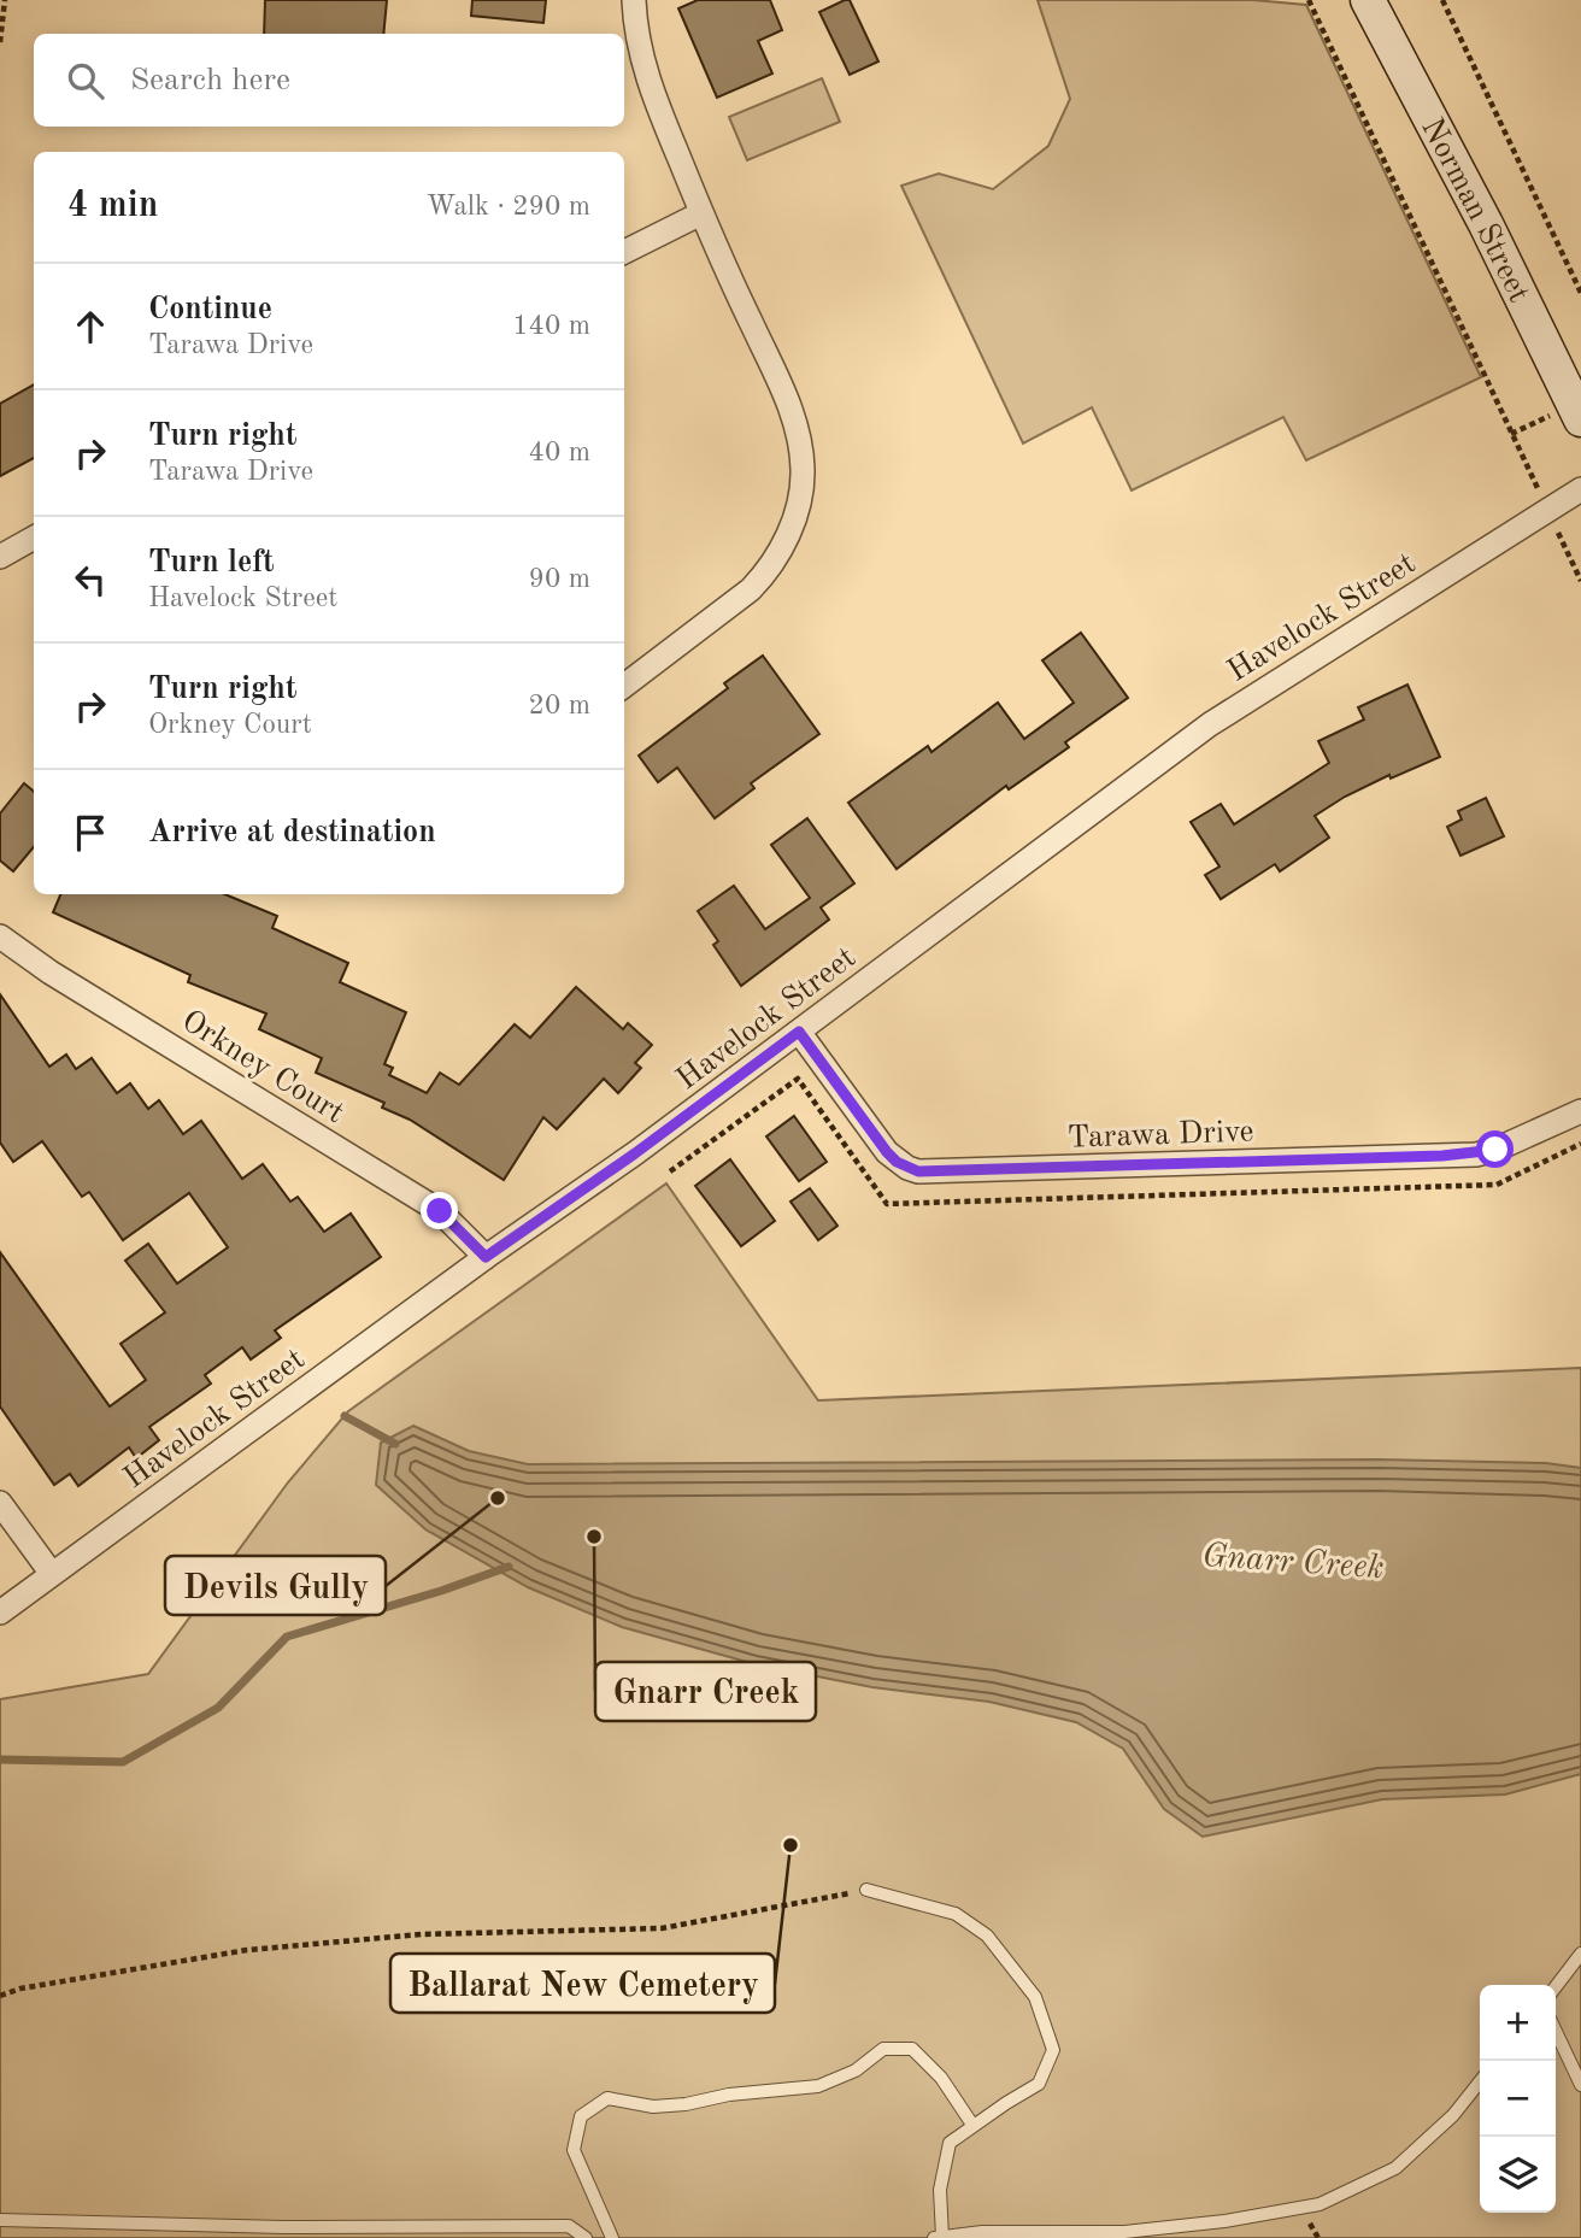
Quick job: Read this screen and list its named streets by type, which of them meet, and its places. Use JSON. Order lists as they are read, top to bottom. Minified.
{"streets":{"street":["Norman Street","Havelock Street","Orkney Court","Tarawa Drive"]},"crossings":[["Havelock Street","Orkney Court"],["Havelock Street","Tarawa Drive"]],"water":["Gnarr Creek"],"places":["Devils Gully","Gnarr Creek","Ballarat New Cemetery"],"page":{"search":"Search here","heading":["4 min","Walk · 290 m"],"list":[["Continue","Tarawa Drive","140 m"],["Turn right","Tarawa Drive","40 m"],["Turn left","Havelock Street","90 m"],["Turn right","Orkney Court","20 m"],"Arrive at destination"],"map_buttons":["+","−"]}}
